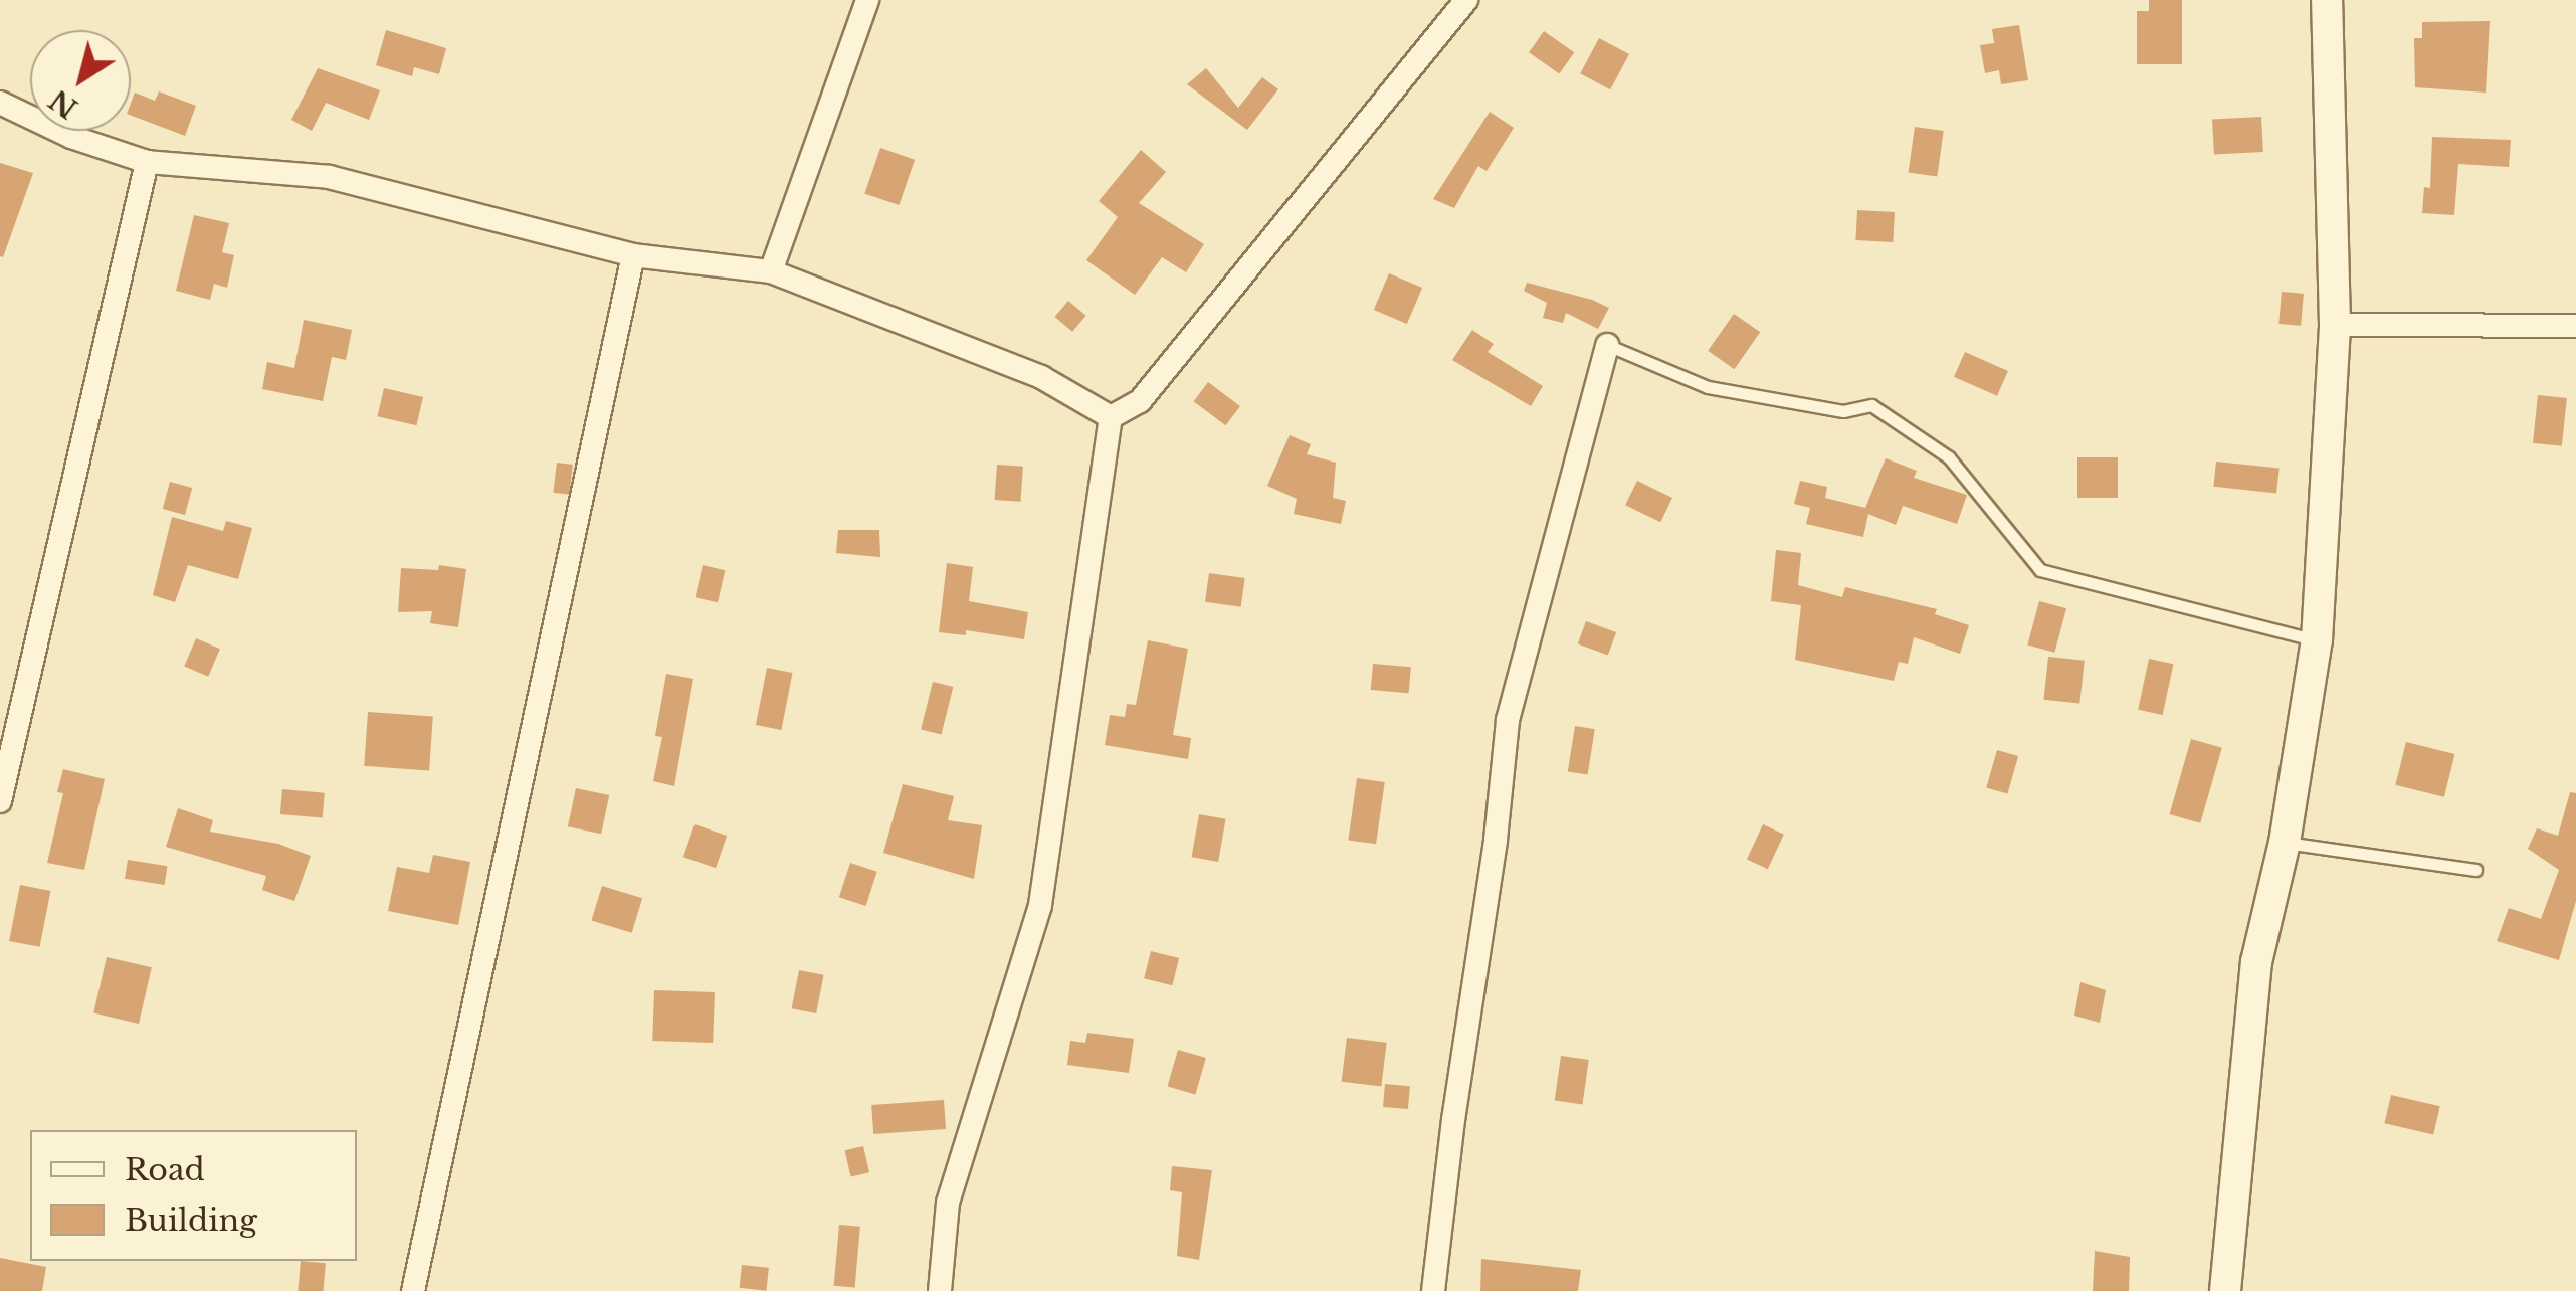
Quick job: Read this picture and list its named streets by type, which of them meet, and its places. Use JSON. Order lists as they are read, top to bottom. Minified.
{"legend":["Road","Building"],"north":"bottom left"}
